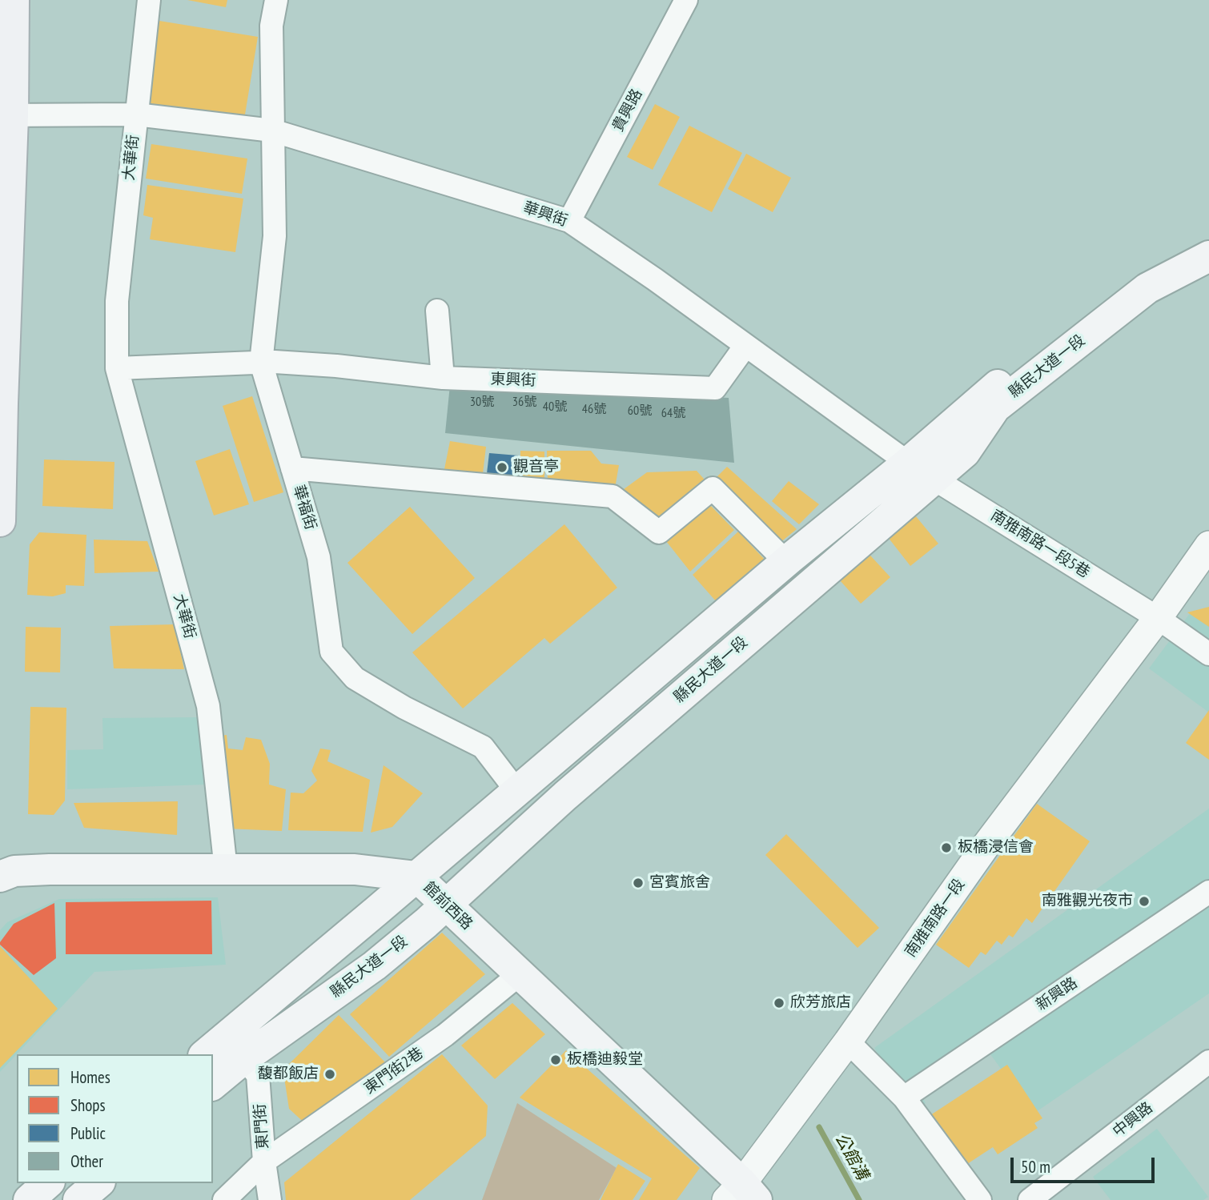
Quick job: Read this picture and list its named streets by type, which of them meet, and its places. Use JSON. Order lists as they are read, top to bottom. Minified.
{"streets":{"main road":["縣民大道一段","館前西路"],"street":["貴興路","大華街","華興街","東興街","華福街","南雅南路一段5巷","南雅南路一段","新興路","東門街2巷","中興路","東門街"]},"crossings":[["貴興路","華興街"],["大華街","華興街"],["大華街","館前西路"],["華興街","縣民大道一段"],["華興街","東興街"],["華興街","華福街"],["華興街","南雅南路一段5巷"],["縣民大道一段","華福街"],["縣民大道一段","南雅南路一段5巷"],["縣民大道一段","館前西路"],["縣民大道一段","東門街"],["東興街","華福街"],["南雅南路一段5巷","南雅南路一段"],["館前西路","南雅南路一段"],["館前西路","東門街2巷"],["東門街2巷","東門街"]],"water":["公館溝"],"places":["觀音亭","板橋浸信會","宮賓旅舍","南雅觀光夜市","欣芳旅店","板橋迪毅堂","馥都飯店"],"house_numbers":["30號","36號","40號","46號","60號","64號"],"legend":["Homes","Shops","Public","Other"],"scale_bar":"50 m"}
